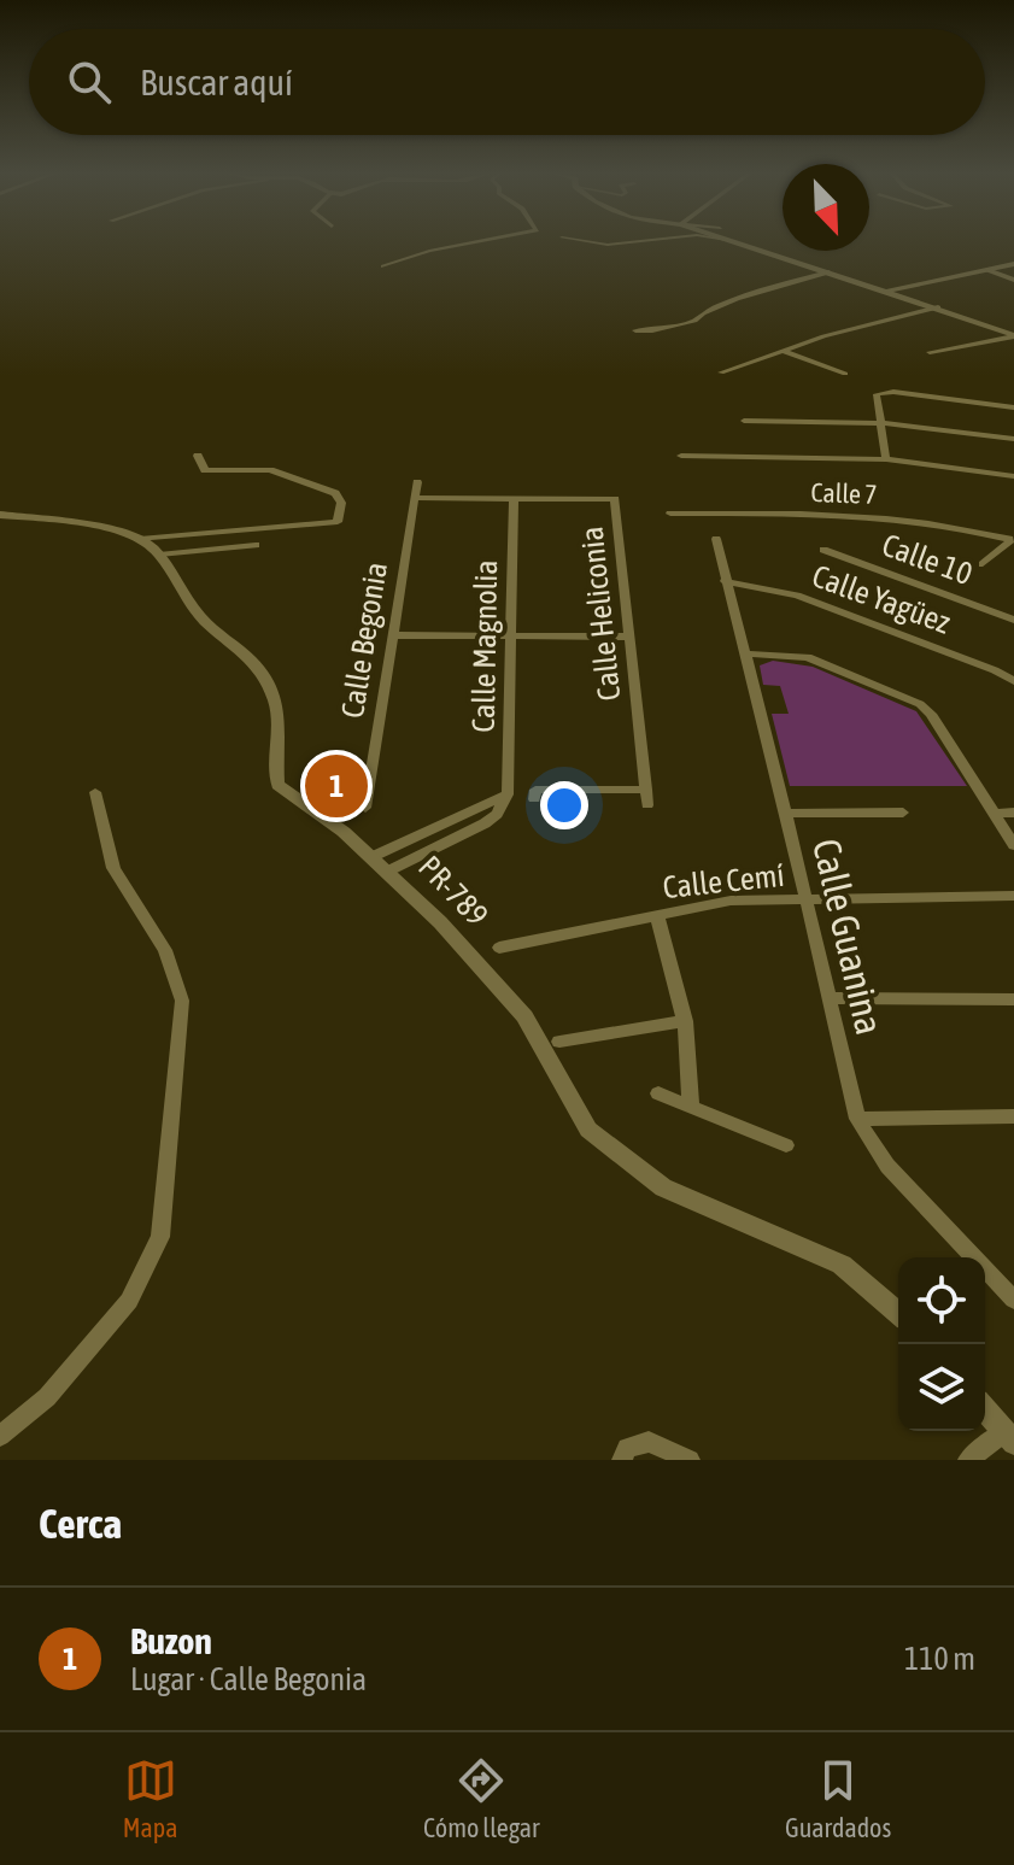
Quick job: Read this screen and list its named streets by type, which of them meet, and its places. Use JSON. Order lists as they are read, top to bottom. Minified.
{"streets":{"street":["Calle 7","Calle 10","Calle Yagüez","Calle Heliconia","Calle Begonia","Calle Magnolia","Calle Cemí","PR-789","Calle Guanina"]},"crossings":[["Calle Yagüez","Calle Guanina"],["Calle Heliconia","Calle Begonia"],["Calle Heliconia","Calle Magnolia"],["Calle Cemí","Calle Guanina"]],"north":"bottom right","page":{"search":"Buscar aquí","pins":"1","heading":"Cerca","list":[{"mark":"1","name":"Buzon","note":"Lugar · Calle Begonia","value":"110 m"}],"nav":["Mapa","Cómo llegar","Guardados"]}}
